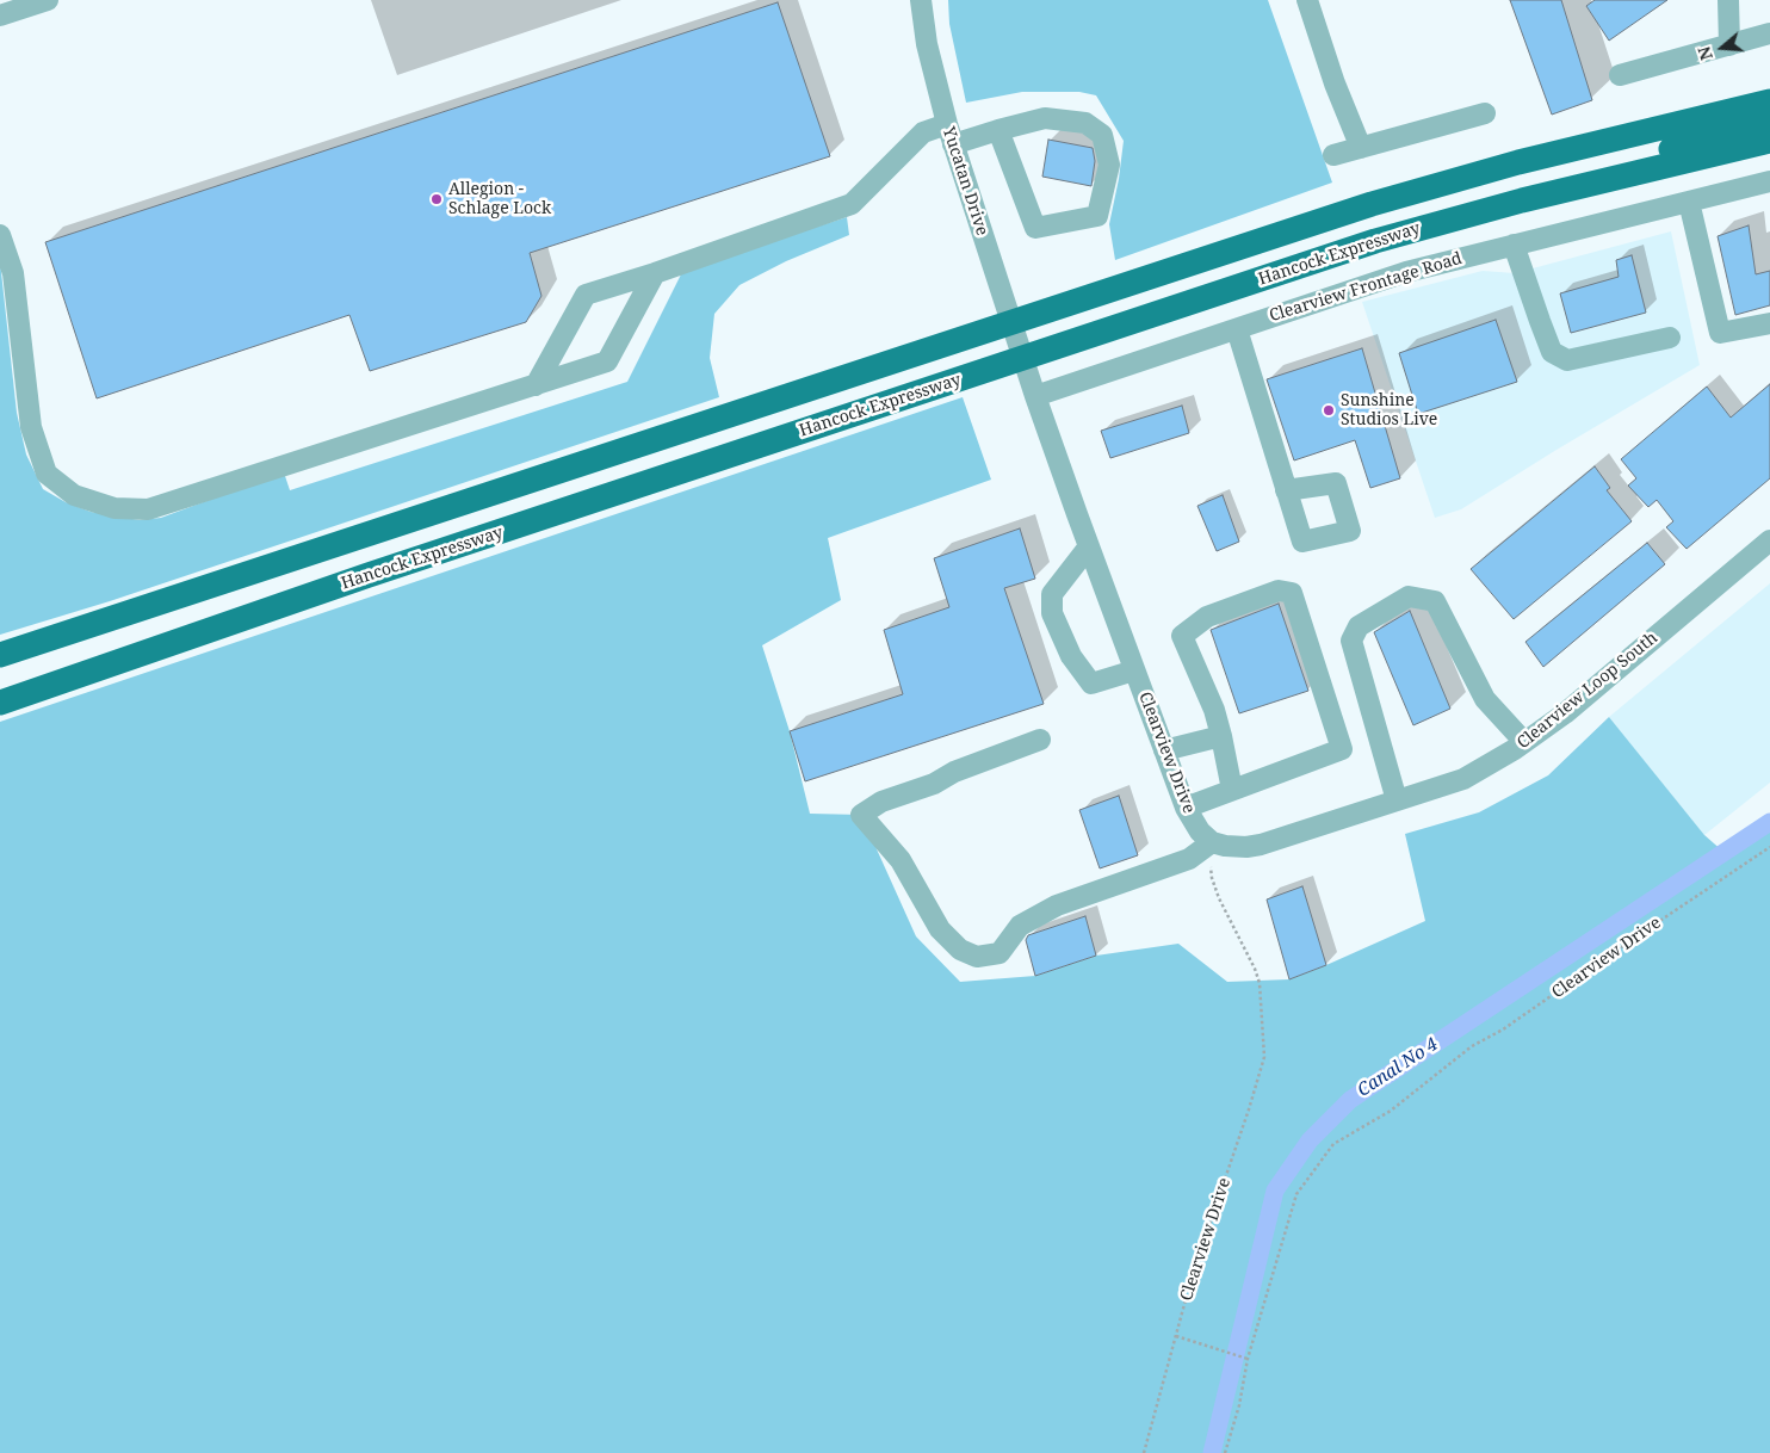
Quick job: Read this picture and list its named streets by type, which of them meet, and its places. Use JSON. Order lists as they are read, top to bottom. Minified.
{"streets":{"main road":["Hancock Expressway"],"street":["Yucatan Drive","Clearview Frontage Road","Clearview Loop South","Clearview Drive"]},"crossings":[["Yucatan Drive","Hancock Expressway"],["Yucatan Drive","Clearview Drive"],["Hancock Expressway","Clearview Drive"],["Clearview Frontage Road","Clearview Drive"],["Clearview Loop South","Clearview Drive"]],"water":["Canal No 4"],"places":["Allegion - Schlage Lock","Sunshine Studios Live"],"north":"left"}
